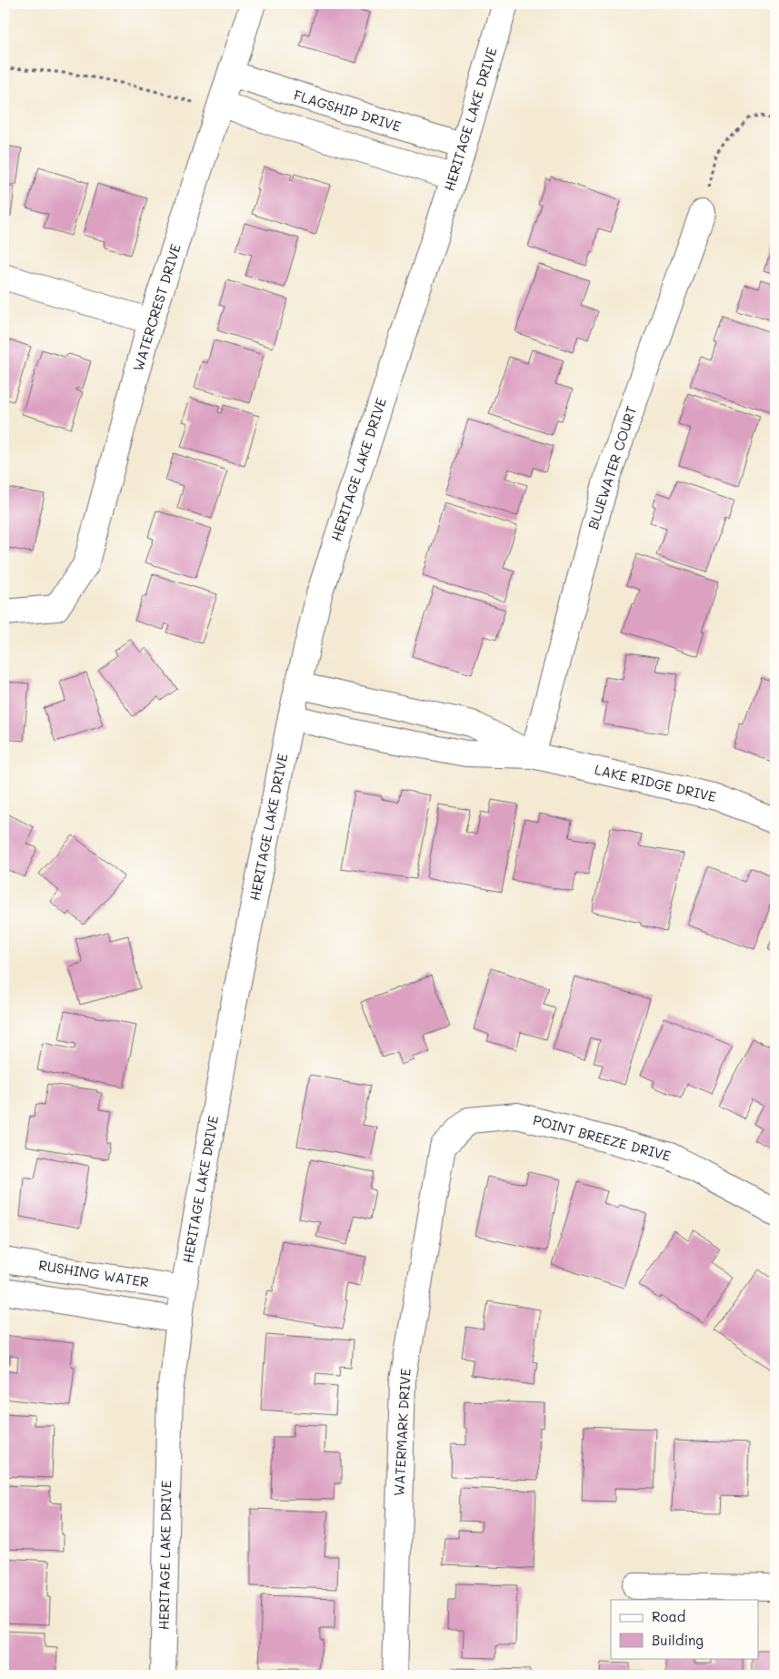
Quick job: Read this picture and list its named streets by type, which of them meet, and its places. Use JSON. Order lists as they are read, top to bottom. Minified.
{"streets":{"street":["FLAGSHIP DRIVE","HERITAGE LAKE DRIVE","WATERCREST DRIVE","BLUEWATER COURT","LAKE RIDGE DRIVE","POINT BREEZE DRIVE","RUSHING WATER","WATERMARK DRIVE"]},"crossings":[["FLAGSHIP DRIVE","HERITAGE LAKE DRIVE"],["FLAGSHIP DRIVE","WATERCREST DRIVE"],["HERITAGE LAKE DRIVE","LAKE RIDGE DRIVE"],["HERITAGE LAKE DRIVE","RUSHING WATER"],["BLUEWATER COURT","LAKE RIDGE DRIVE"],["POINT BREEZE DRIVE","WATERMARK DRIVE"]],"legend":["Road","Building"]}
